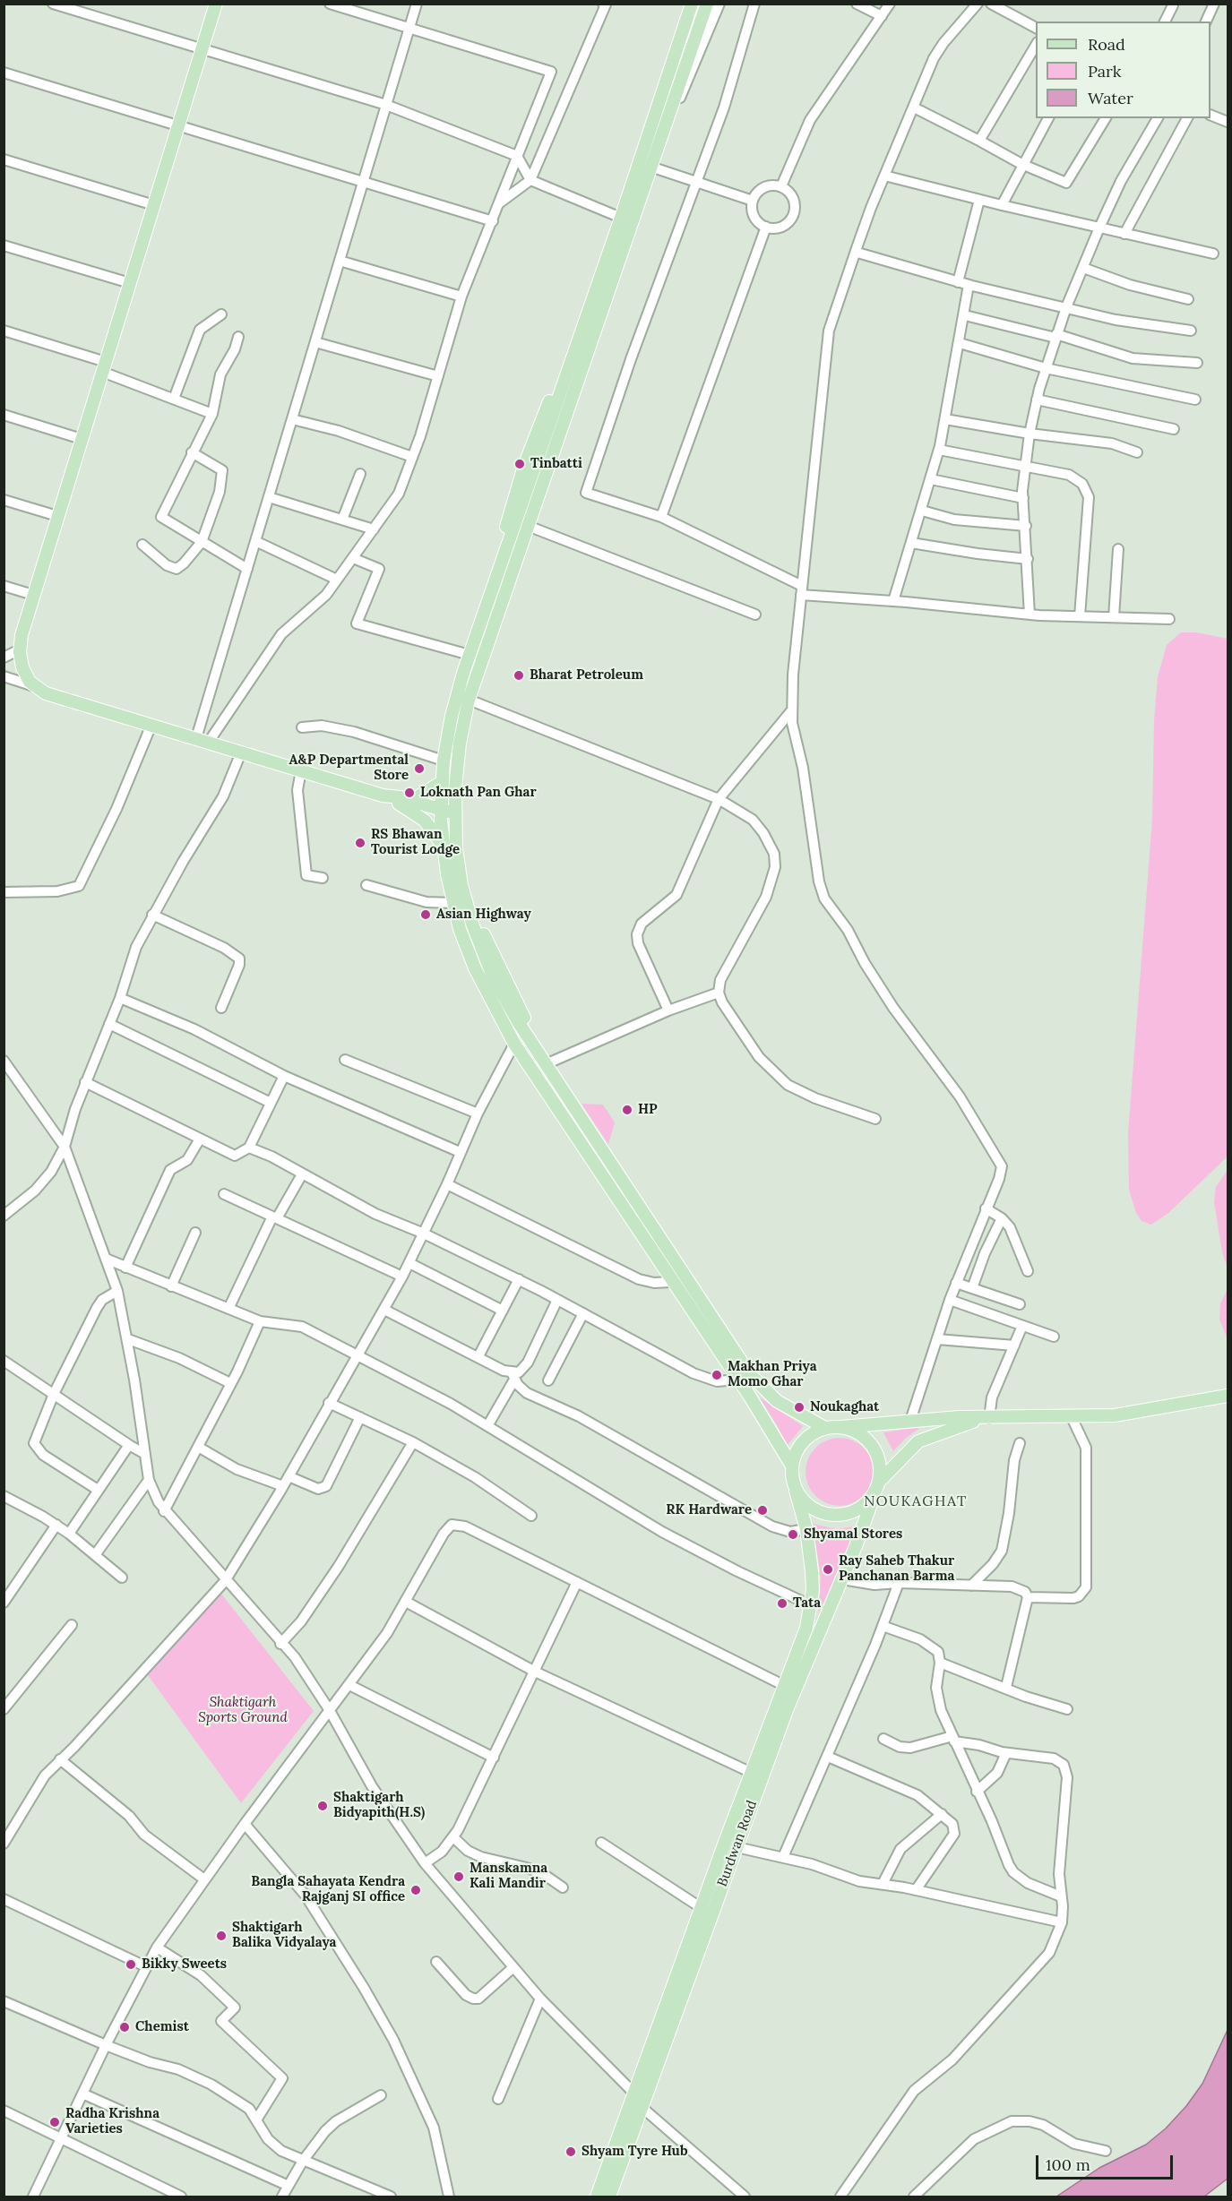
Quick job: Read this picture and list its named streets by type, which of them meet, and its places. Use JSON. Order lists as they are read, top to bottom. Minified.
{"streets":{"main road":["Burdwan Road"]},"districts":["NOUKAGHAT"],"parks":["Shaktigarh Sports Ground"],"places":["Tinbatti","Bharat Petroleum","A&P Departmental Store","Loknath Pan Ghar","RS Bhawan Tourist Lodge","Asian Highway","HP","Makhan Priya Momo Ghar","Noukaghat","RK Hardware","Shyamal Stores","Ray Saheb Thakur Panchanan Barma","Tata","Shaktigarh Bidyapith(H.S)","Manskamna Kali Mandir","Bangla Sahayata Kendra Rajganj SI office","Shaktigarh Balika Vidyalaya","Bikky Sweets","Chemist","Radha Krishna Varieties","Shyam Tyre Hub"],"legend":["Road","Park","Water"],"scale_bar":"100 m"}
